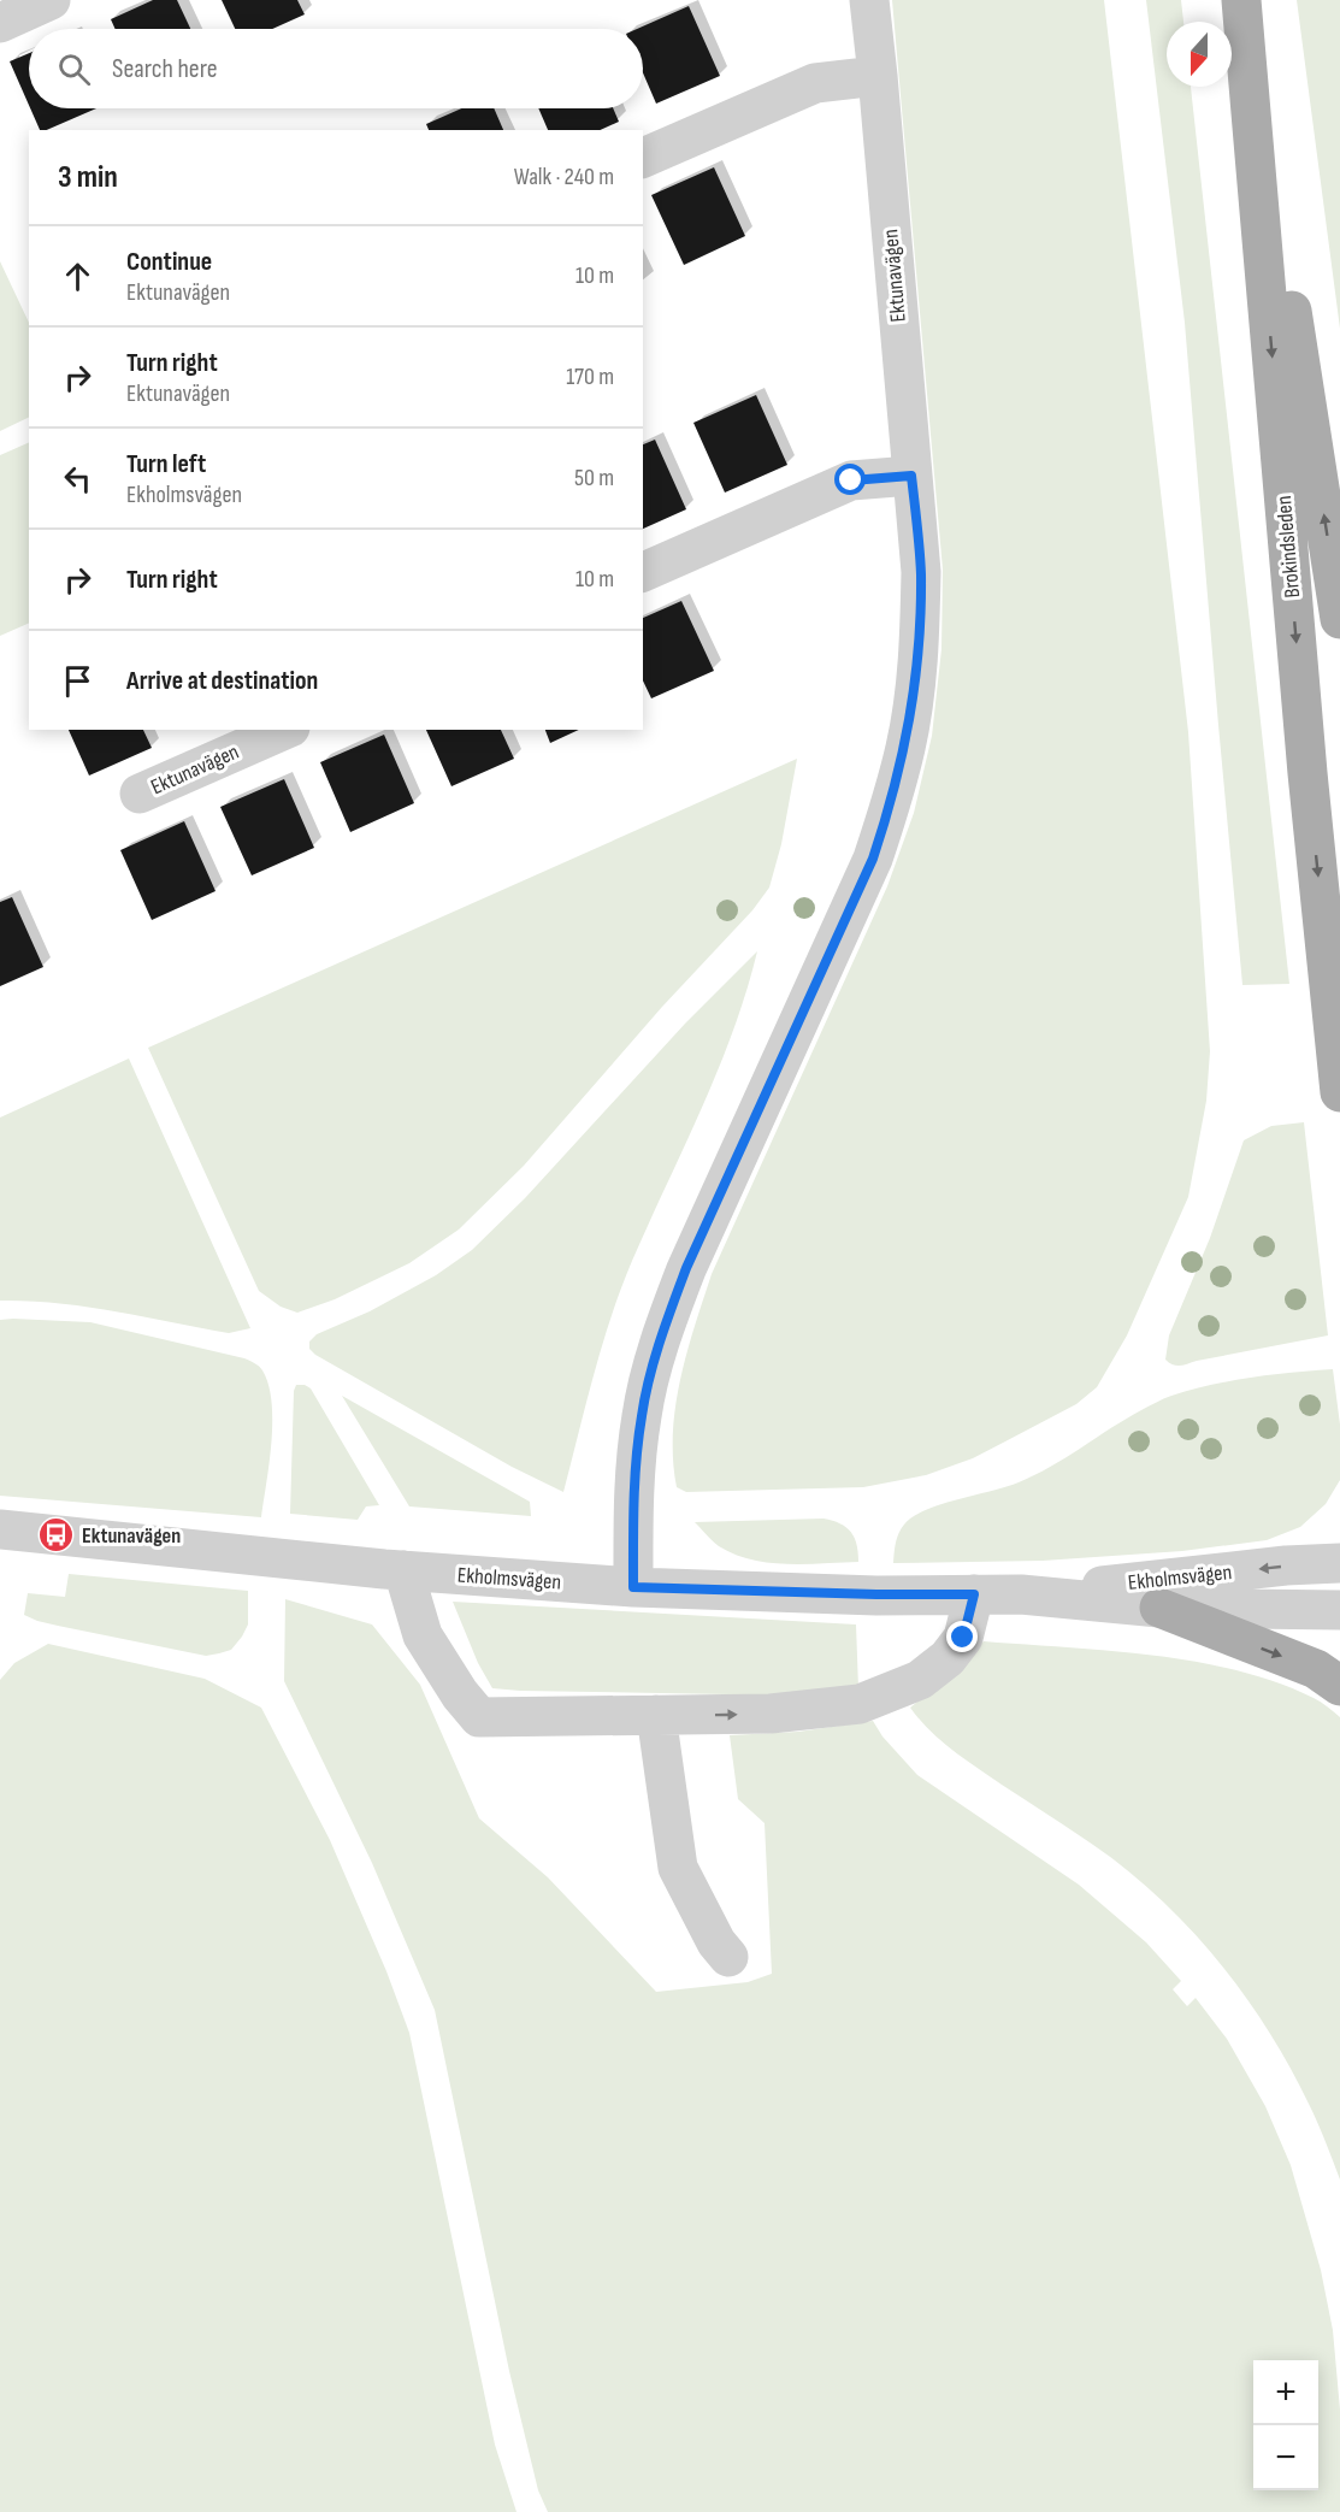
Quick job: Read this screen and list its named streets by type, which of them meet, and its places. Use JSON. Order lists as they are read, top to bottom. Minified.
{"streets":{"main road":["Brokindsleden"],"street":["Ektunavägen","Ekholmsvägen"]},"crossings":[["Ektunavägen","Ekholmsvägen"]],"places":{"bus stop":["Ektunavägen"]},"north":"bottom","page":{"search":"Search here","heading":["3 min","Walk · 240 m"],"list":[["Continue","Ektunavägen","10 m"],["Turn right","Ektunavägen","170 m"],["Turn left","Ekholmsvägen","50 m"],["Turn right","10 m"],"Arrive at destination"],"map_buttons":["+","−"]}}
